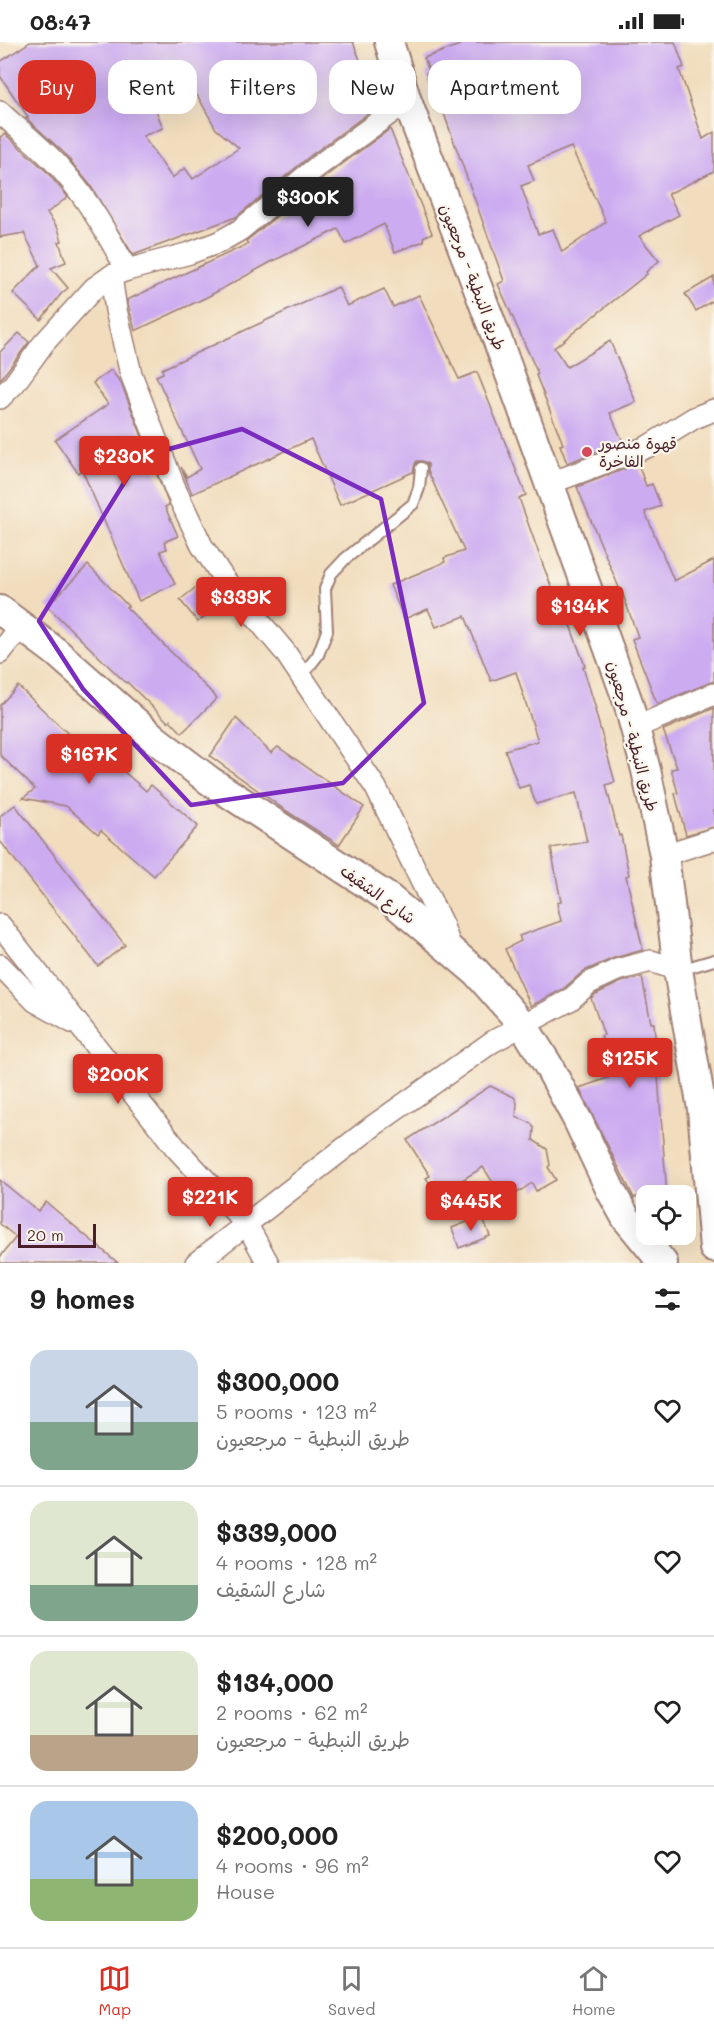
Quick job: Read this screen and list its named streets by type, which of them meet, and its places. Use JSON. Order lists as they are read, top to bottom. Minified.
{"streets":{"main road":["طريق النبطية - مرجعيون","شارع الشقيف"]},"places":["قهوة منصور الفاخرة"],"scale_bar":"20 m","page":{"status":"08:47","chip":["Buy","Rent","Filters","New","Apartment"],"price":["$300K","$230K","$339K","$134K","$167K","$125K","$200K","$221K","$445K"],"scale":"20 m","heading":"9 homes","list":[{"name":"$300,000","note":"5 rooms · 123 m² · طريق النبطية - مرجعيون"},{"name":"$339,000","note":"4 rooms · 128 m² · شارع الشقيف"},{"name":"$134,000","note":"2 rooms · 62 m² · طريق النبطية - مرجعيون"},{"name":"$200,000","note":"4 rooms · 96 m² · House"}],"tabs":["Map","Saved","Home"]}}
